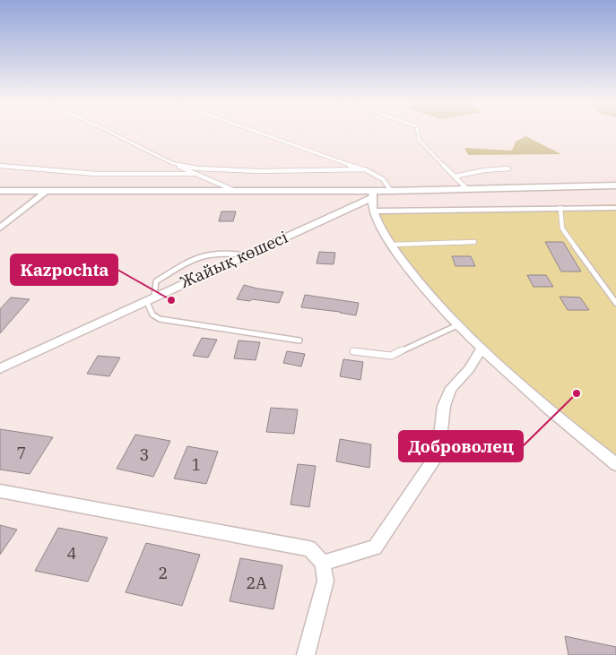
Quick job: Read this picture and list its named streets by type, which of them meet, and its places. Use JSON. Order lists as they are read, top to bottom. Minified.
{"streets":{"street":["Жайық көшесі"]},"places":["Kazpochta","Доброволец"],"house_numbers":["7","3","1","4","2","2А"]}
